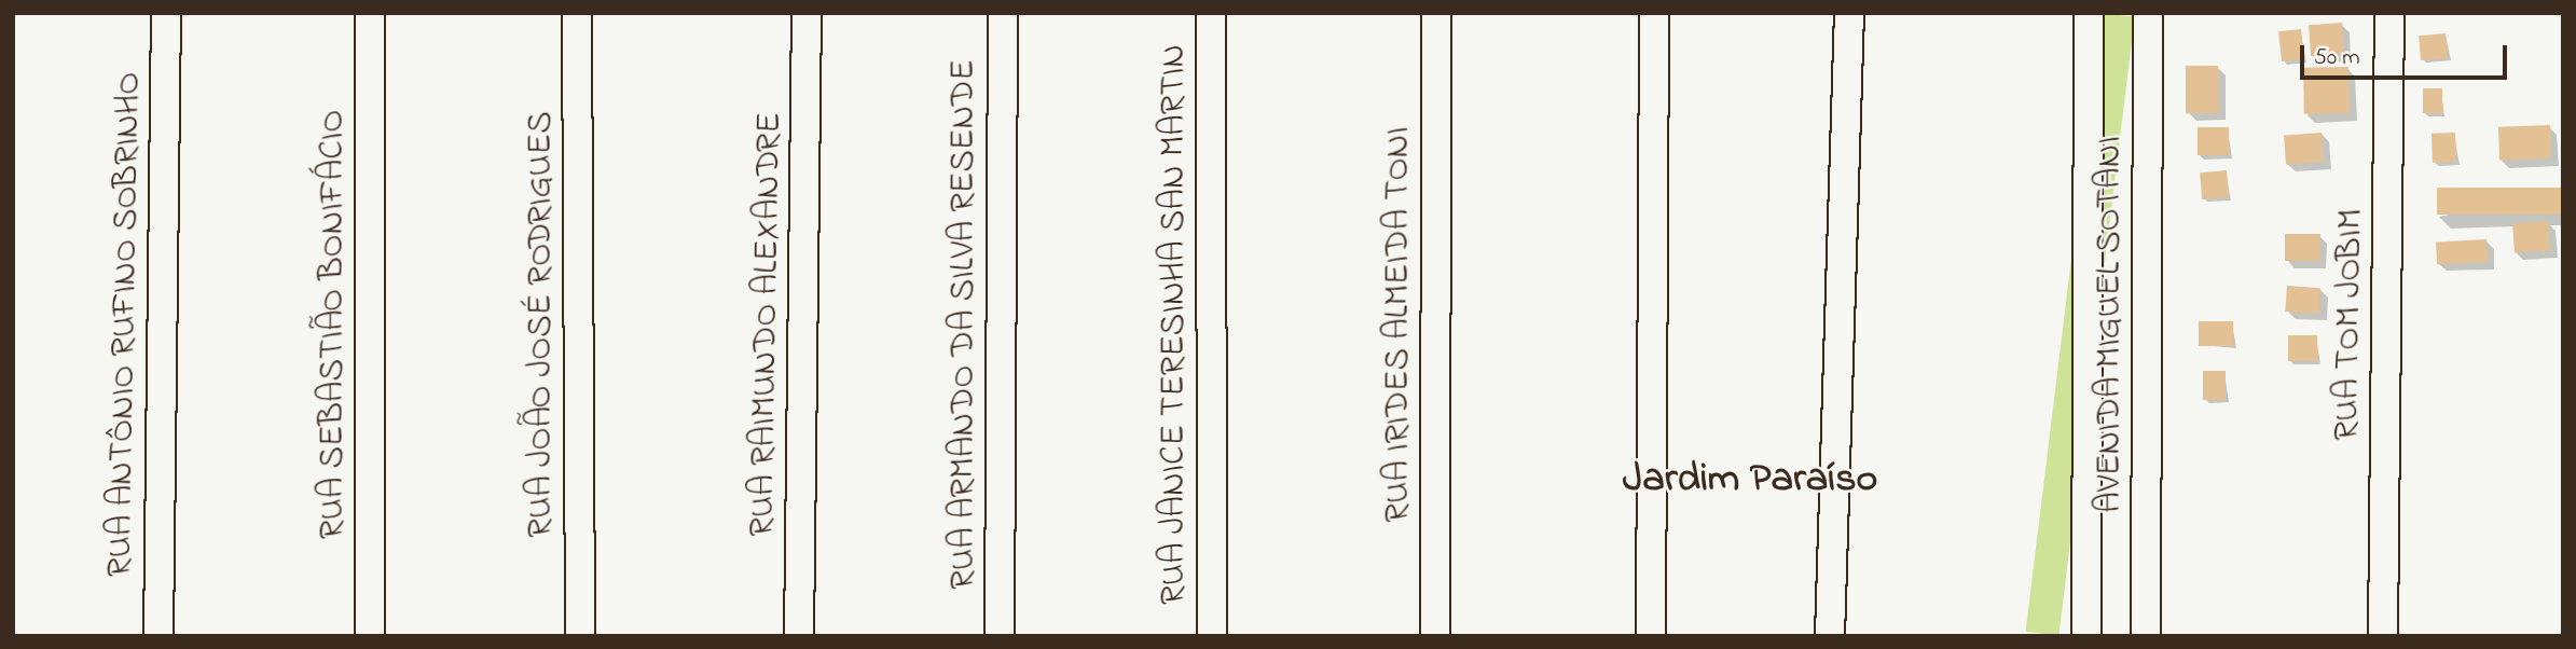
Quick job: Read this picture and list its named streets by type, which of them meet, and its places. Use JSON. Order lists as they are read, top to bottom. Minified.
{"streets":{"street":["RUA ANTÔNIO RUFINO SOBRINHO","RUA SEBASTIÃO BONIFÁCIO","RUA JOÃO JOSÉ RODRIGUES","RUA RAIMUNDO ALEXANDRE","RUA ARMANDO DA SILVA RESENDE","RUA JANICE TERESINHA SAN MARTIN","RUA IRIDES ALMEIDA TONI","AVENIDA MIGUEL SOTANI","RUA TOM JOBIM"]},"districts":["Jardim Paraíso"],"scale_bar":"50 m"}
